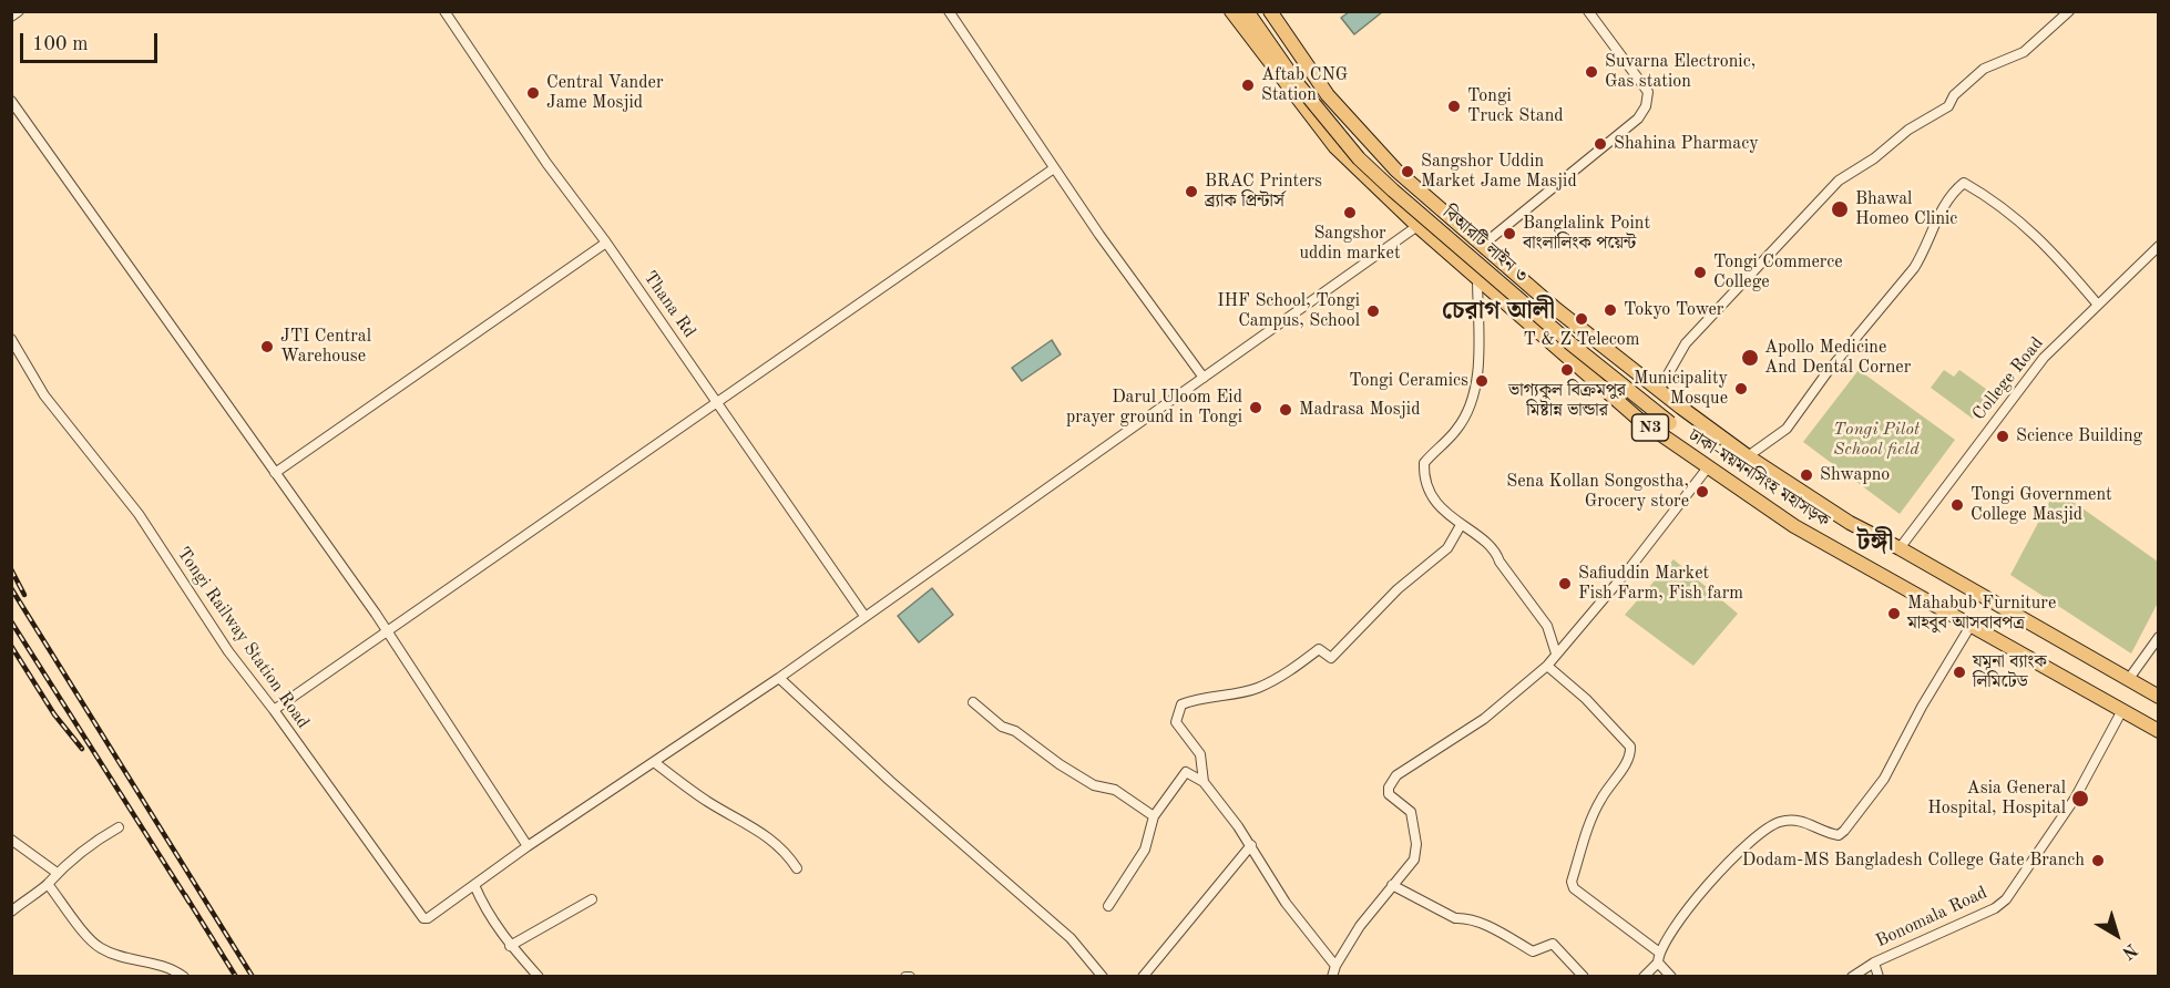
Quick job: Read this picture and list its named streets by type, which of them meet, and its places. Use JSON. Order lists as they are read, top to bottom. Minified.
{"streets":{"highway":["বিআরটি লাইন ৩","N3","ঢাকা-ময়মনসিংহ মহাসড়ক"],"street":["Thana Rd","College Road","Tongi Railway Station Road","Bonomala Road"]},"crossings":[["College Road","ঢাকা-ময়মনসিংহ মহাসড়ক"],["ঢাকা-ময়মনসিংহ মহাসড়ক","Bonomala Road"]],"districts":["চেরাগ আলী","টঙ্গী"],"parks":["Tongi Pilot School field"],"places":["Suvarna Electronic, Gas station","Aftab CNG Station","Central Vander Jame Mosjid","Tongi Truck Stand","Shahina Pharmacy","Sangshor Uddin Market Jame Masjid","BRAC Printers ব্র্যাক প্রিন্টার্স","Bhawal Homeo Clinic","Sangshor uddin market","Banglalink Point বাংলালিংক পয়েন্ট","Tongi Commerce College","Tokyo Tower","IHF School, Tongi Campus, School","T & Z Telecom","JTI Central Warehouse","Apollo Medicine And Dental Corner","ভাগ্যকুল বিক্রমপুর মিষ্টান্ন ভান্ডার","Tongi Ceramics","Municipality Mosque","Darul Uloom Eid prayer ground in Tongi","Madrasa Mosjid","Science Building","Shwapno","Sena Kollan Songostha, Grocery store","Tongi Government College Masjid","Safiuddin Market Fish Farm, Fish farm","Mahabub Furniture মাহবুব আসবাবপত্র","যমুনা ব্যাংক লিমিটেড","Asia General Hospital, Hospital","Dodam-MS Bangladesh College Gate Branch"],"scale_bar":"100 m","north":"bottom right"}
